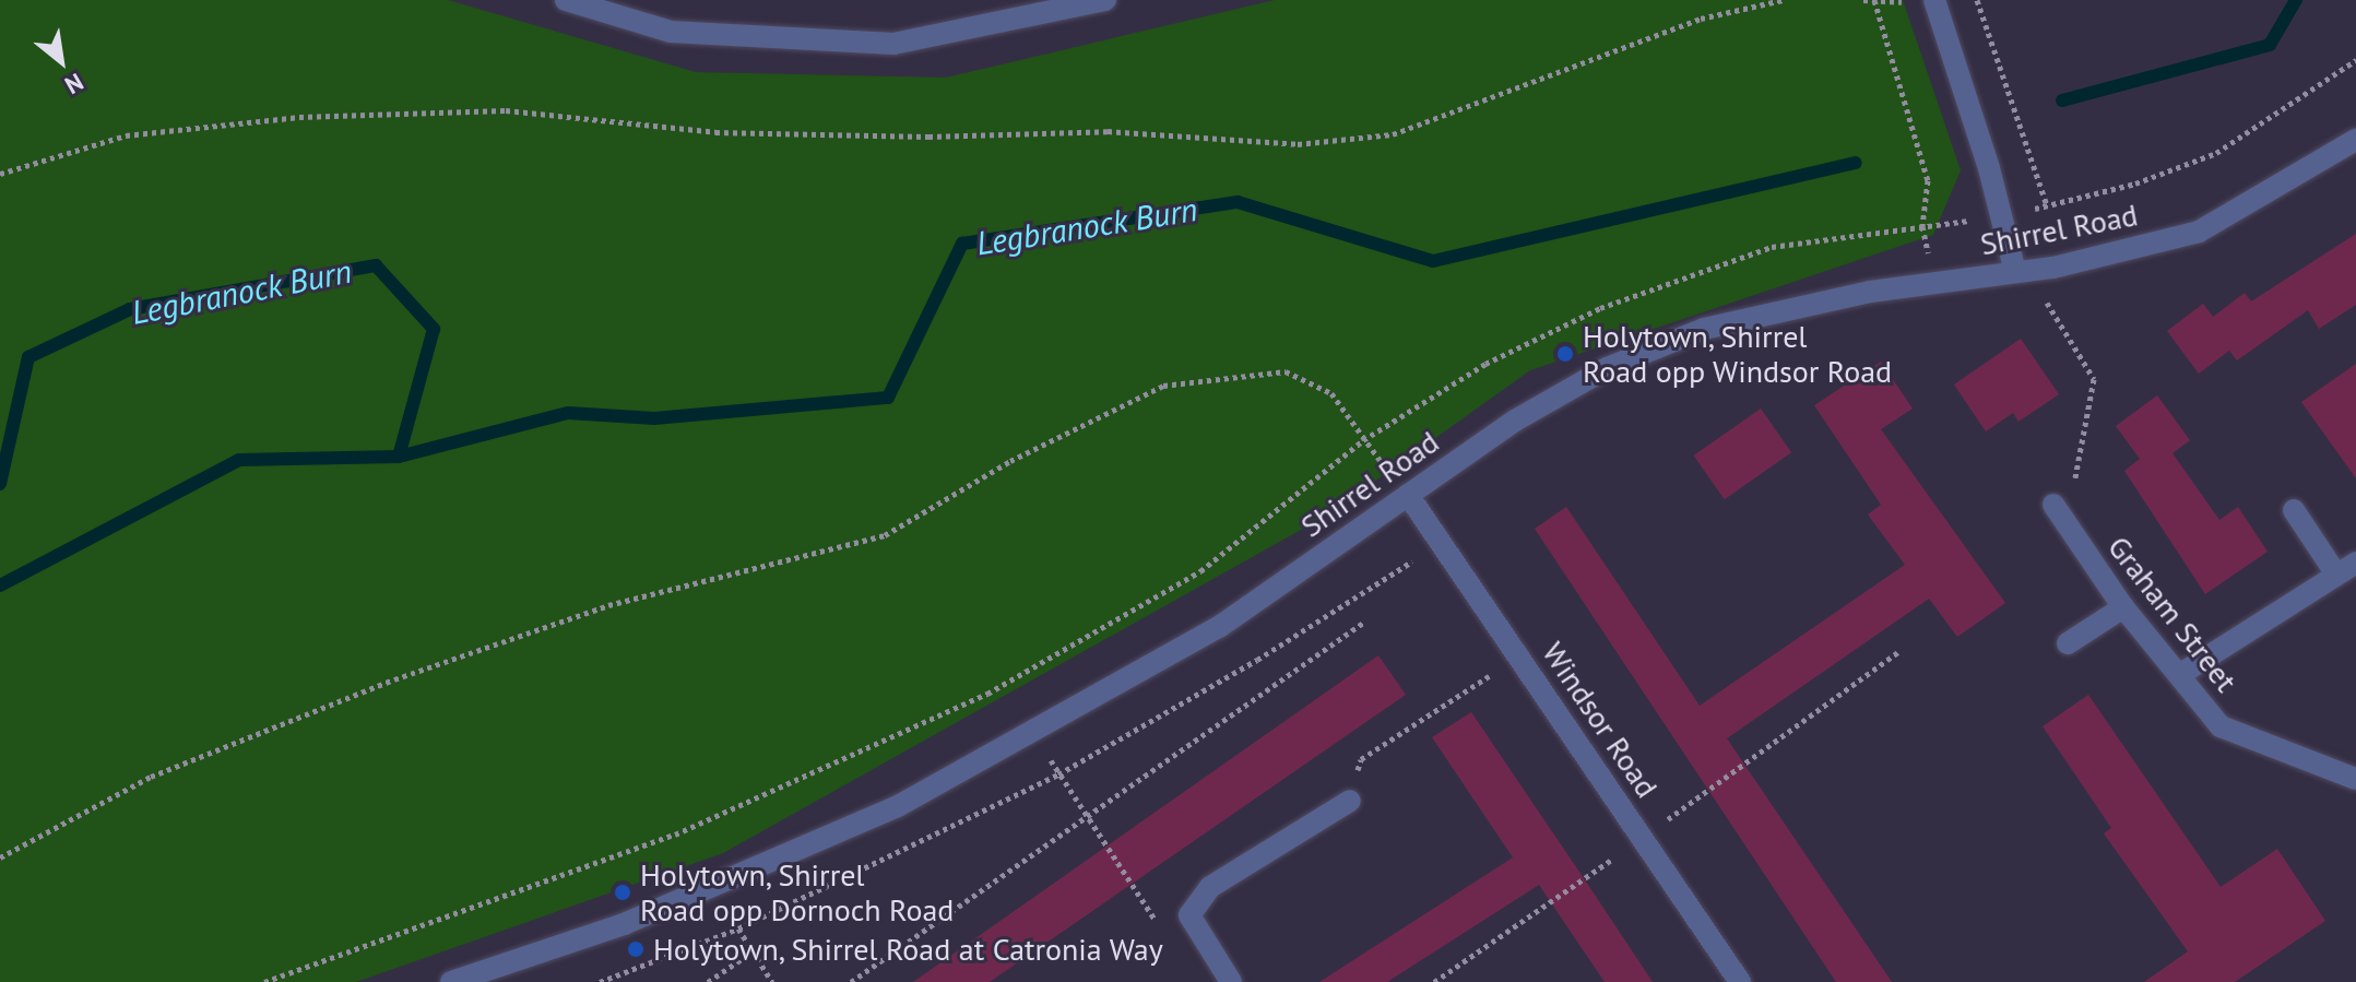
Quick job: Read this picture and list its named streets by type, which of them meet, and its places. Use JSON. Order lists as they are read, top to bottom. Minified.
{"streets":{"street":["Shirrel Road","Graham Street","Windsor Road"]},"crossings":[["Shirrel Road","Windsor Road"]],"water":["Legbranock Burn"],"places":["Holytown, Shirrel Road opp Windsor Road","Holytown, Shirrel Road opp Dornoch Road","Holytown, Shirrel Road at Catronia Way"],"north":"bottom right"}
